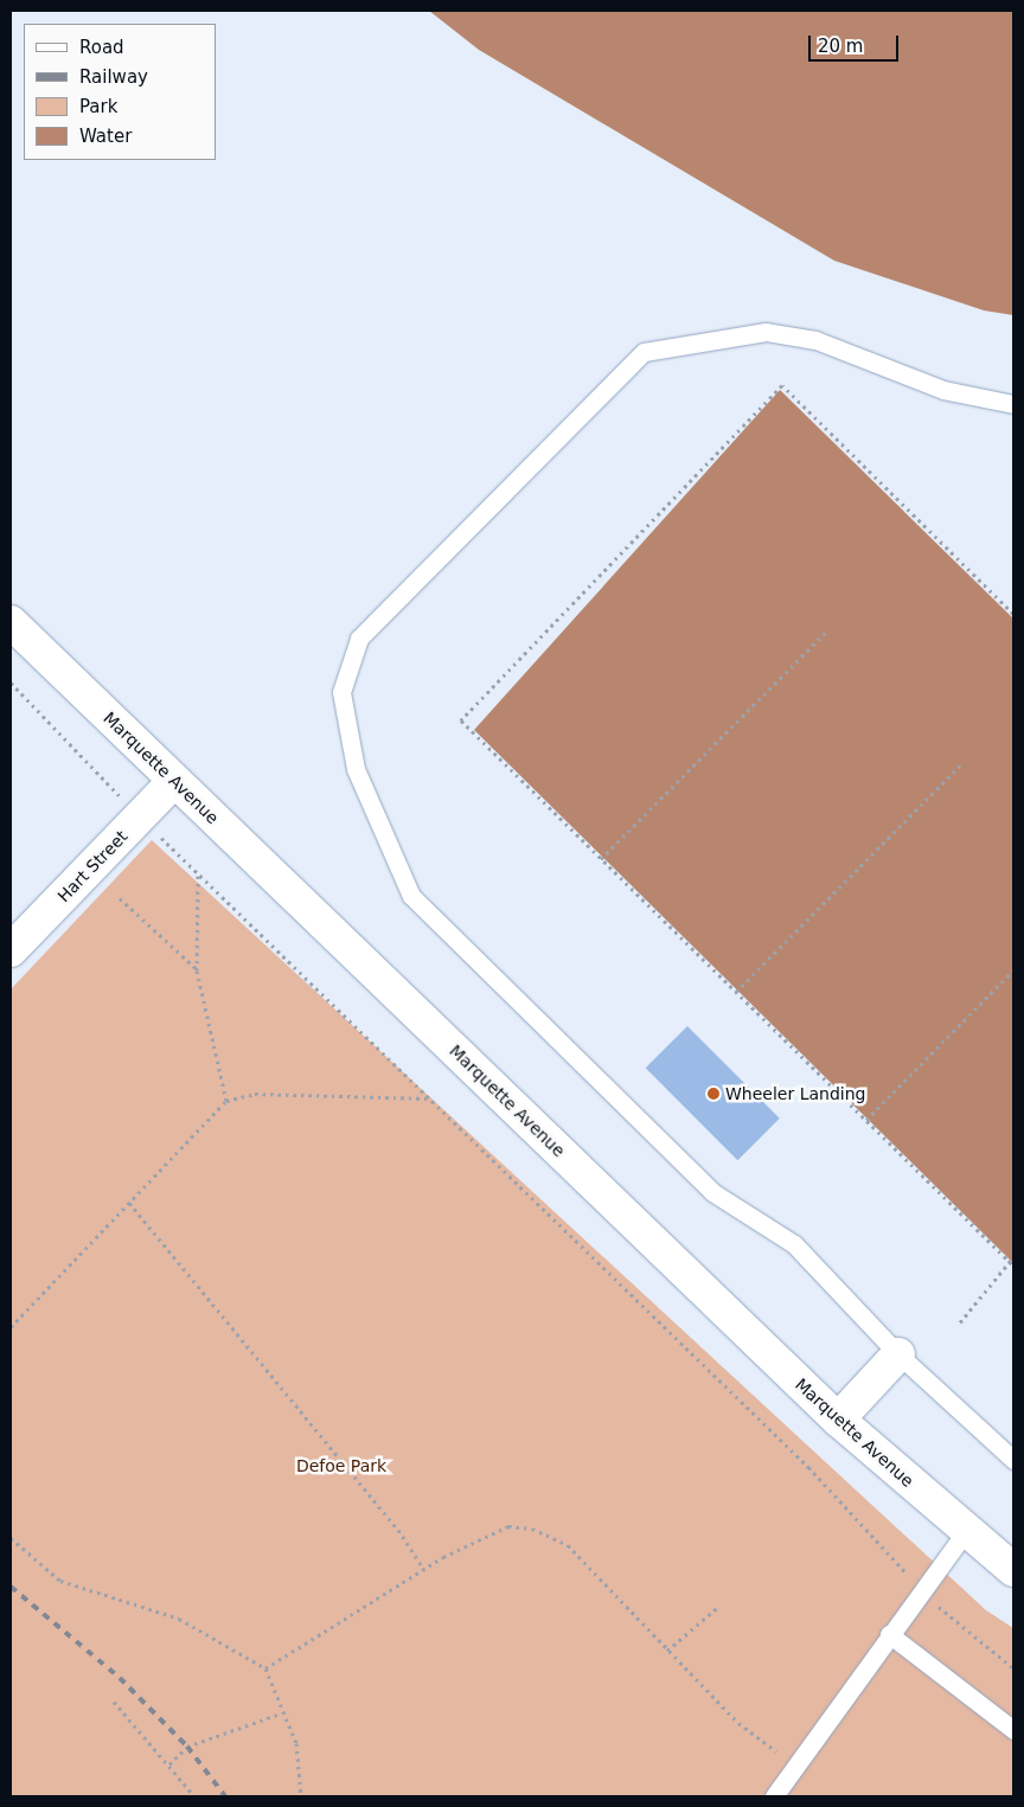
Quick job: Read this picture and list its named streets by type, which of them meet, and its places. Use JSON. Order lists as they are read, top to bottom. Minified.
{"streets":{"street":["Marquette Avenue","Hart Street"]},"crossings":[["Marquette Avenue","Hart Street"]],"parks":["Defoe Park"],"places":["Wheeler Landing"],"legend":["Road","Railway","Park","Water"],"scale_bar":"20 m"}
